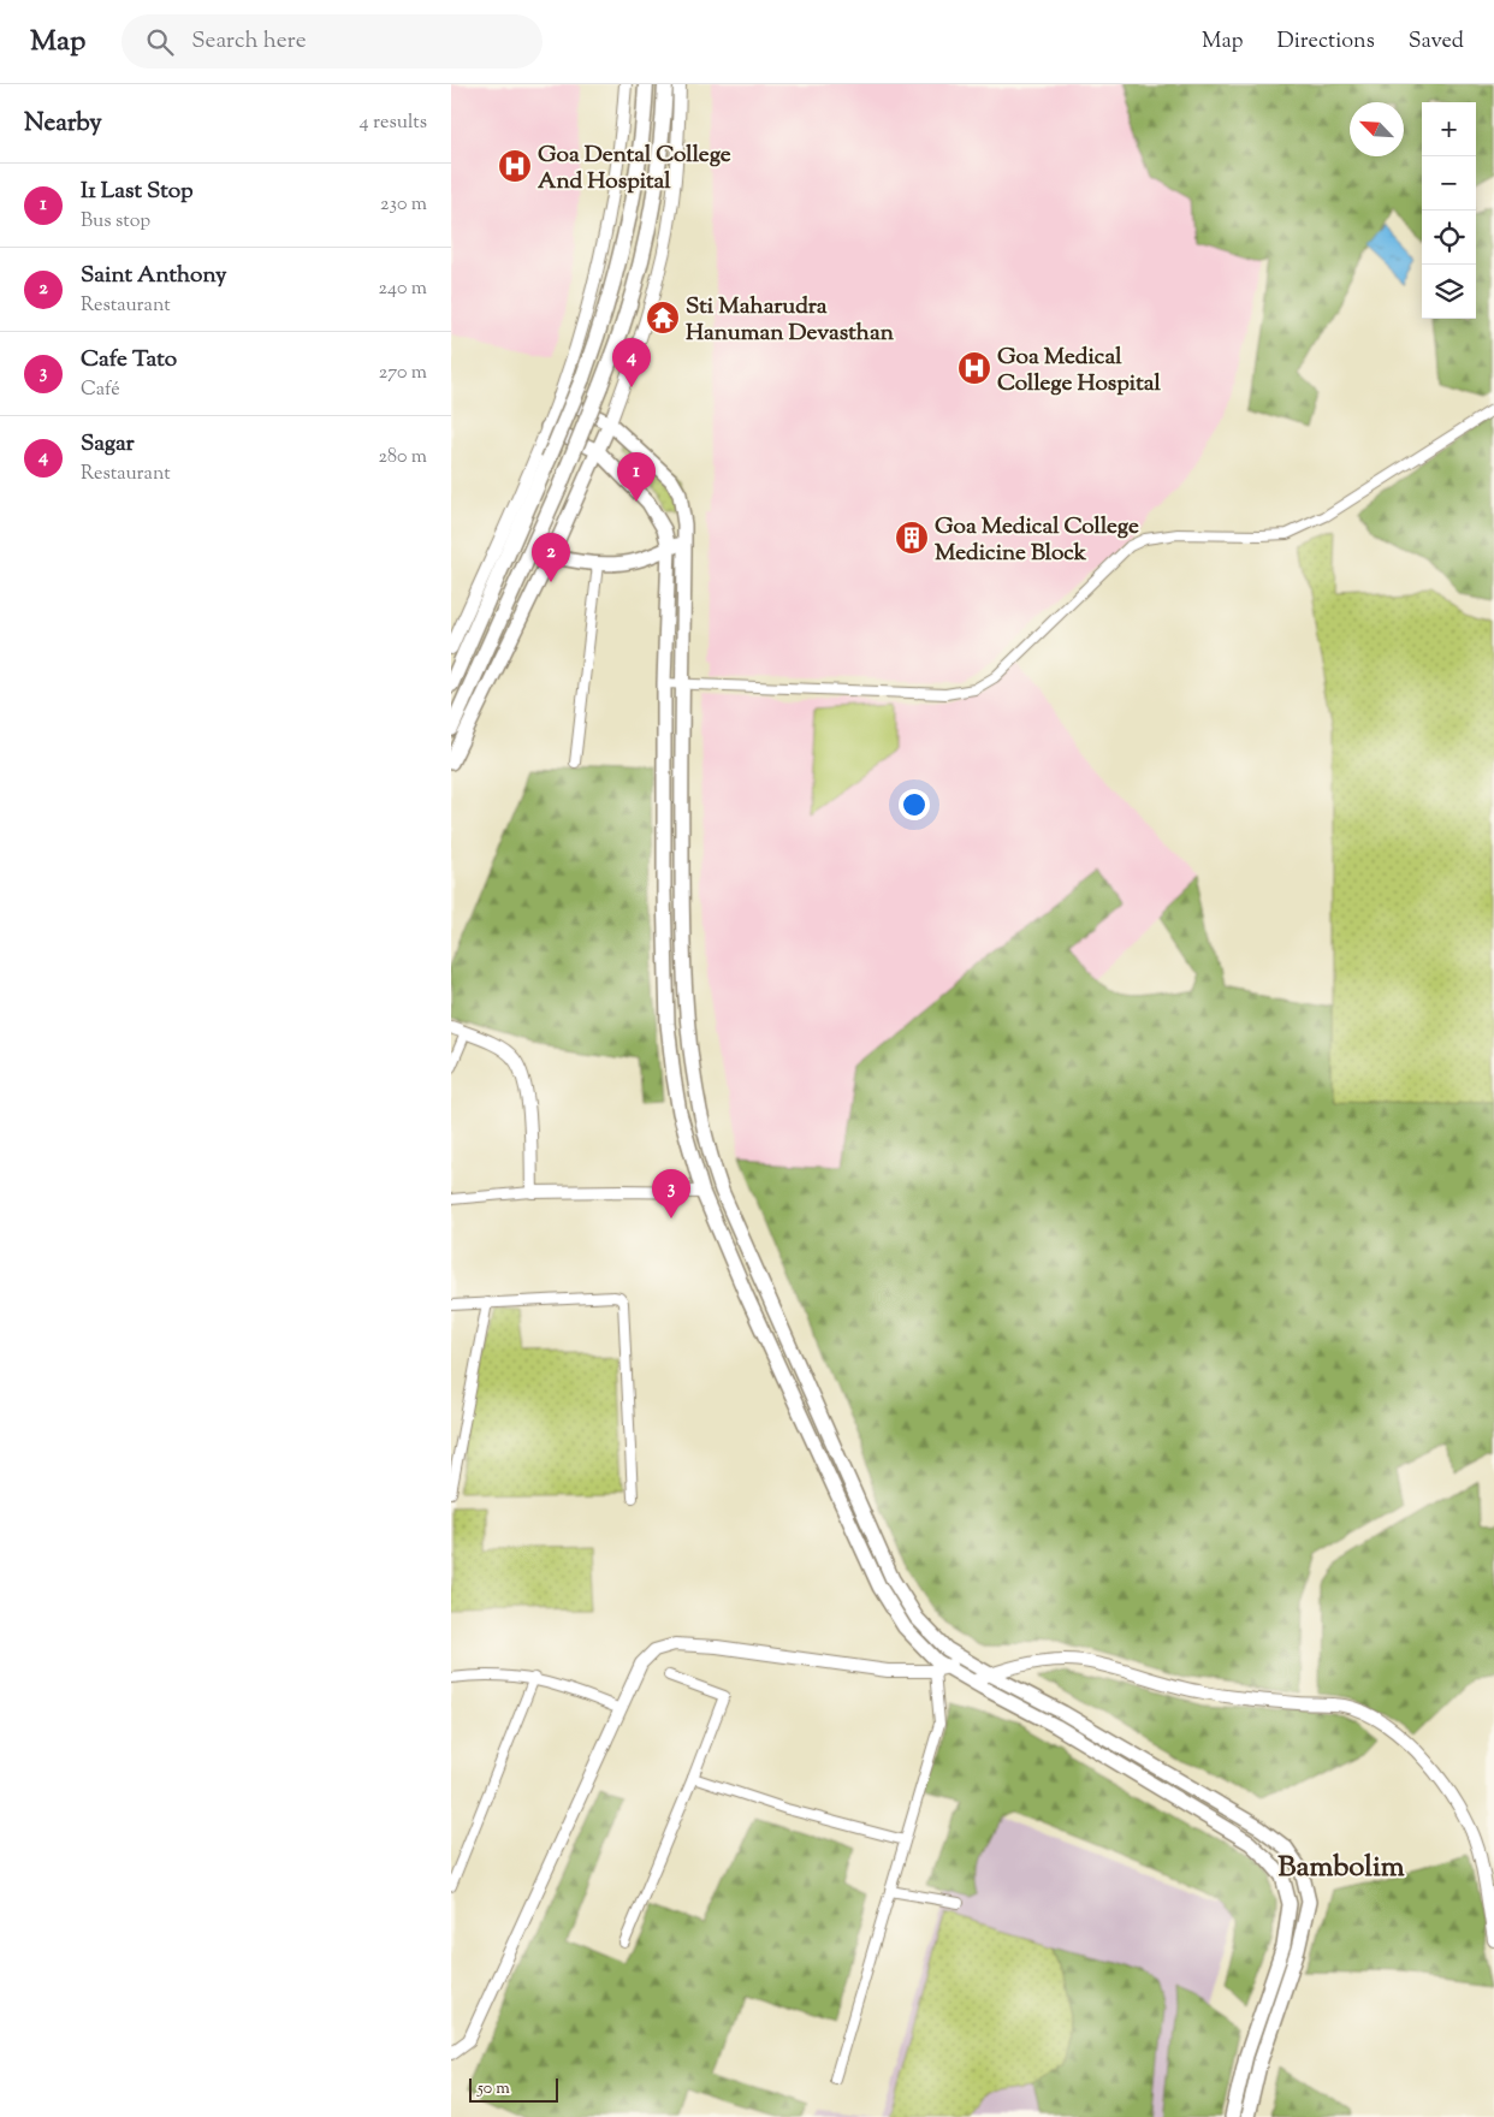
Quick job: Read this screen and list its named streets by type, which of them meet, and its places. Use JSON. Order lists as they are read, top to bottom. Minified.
{"districts":["Bambolim"],"places":{"hospital":["Goa Dental College And Hospital","Goa Medical College Hospital"],"temple":["Sti Maharudra Hanuman Devasthan"],"building":["Goa Medical College Medicine Block"]},"scale_bar":"50 m","north":"top left","page":{"header":"Map","search":"Search here","nav":["Map","Directions","Saved"],"heading":["Nearby","4 results"],"map_buttons":["+","−"],"list":[{"mark":"1","name":"I1 Last Stop","note":"Bus stop","value":"230 m"},{"mark":"2","name":"Saint Anthony","note":"Restaurant","value":"240 m"},{"mark":"3","name":"Cafe Tato","note":"Café","value":"270 m"},{"mark":"4","name":"Sagar","note":"Restaurant","value":"280 m"}],"pins":["4","1","2","3"],"scale":"50 m"}}
